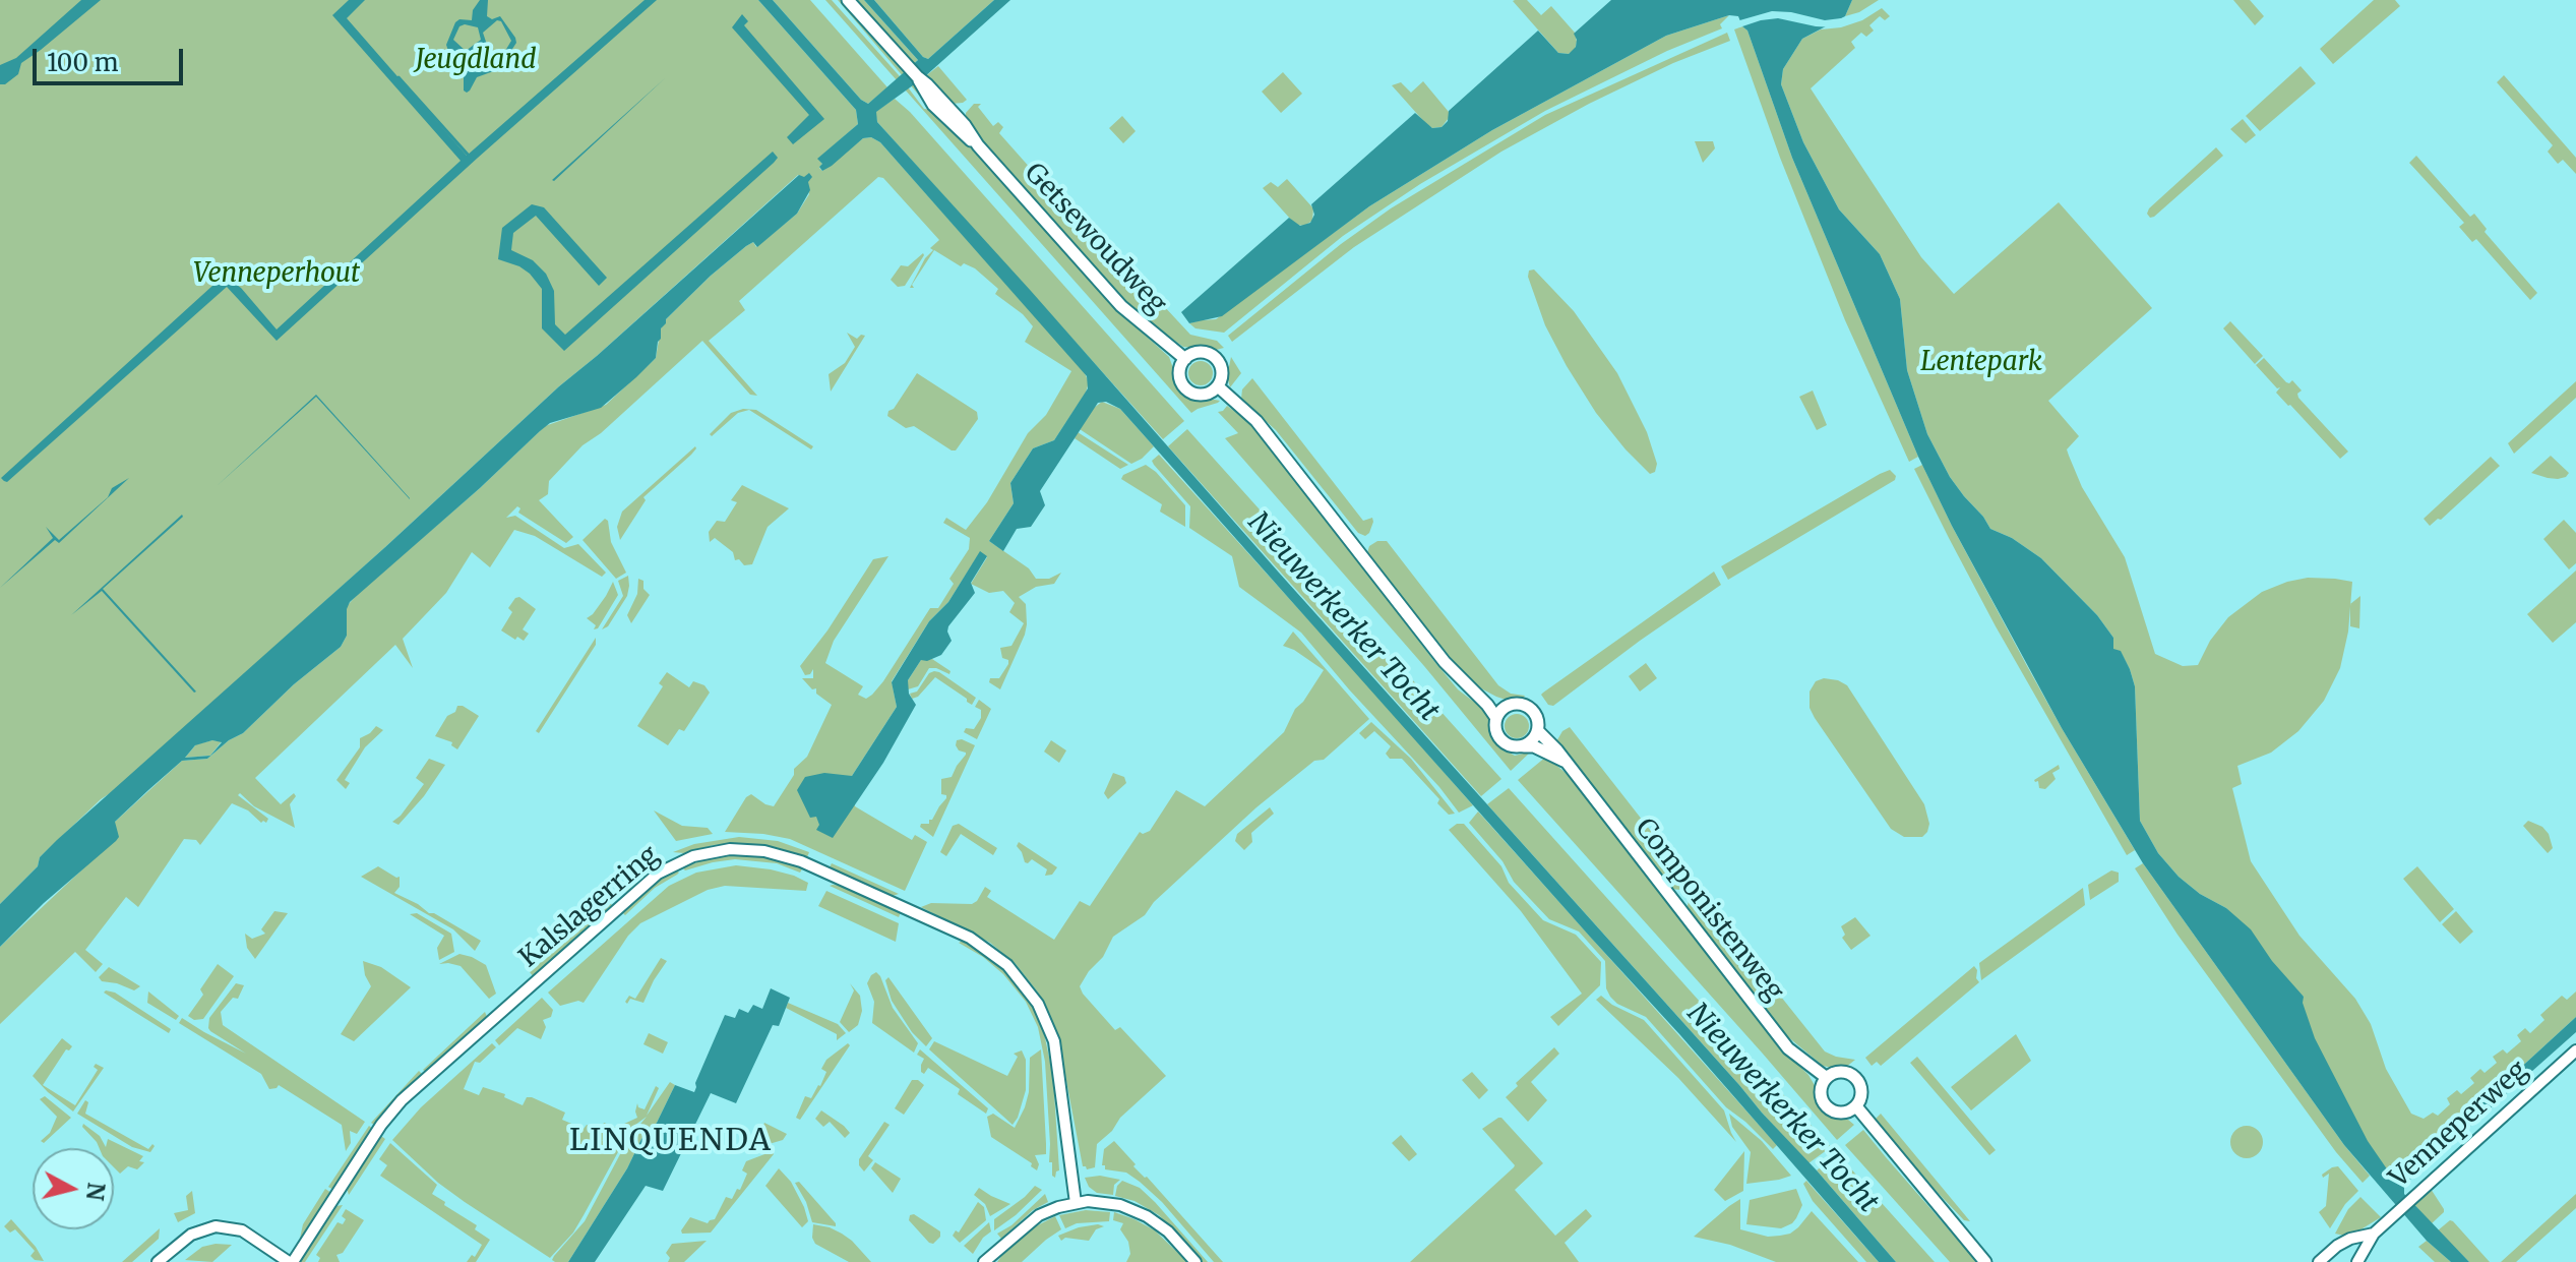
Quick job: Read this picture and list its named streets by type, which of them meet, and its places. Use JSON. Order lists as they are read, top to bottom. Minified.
{"streets":{"main road":["Getsewoudweg","Componistenweg"],"street":["Kalslagerring","Venneperweg"]},"districts":["LINQUENDA"],"water":["Nieuwerkerker Tocht"],"parks":["Jeugdland","Venneperhout","Lentepark"],"scale_bar":"100 m","north":"right"}
